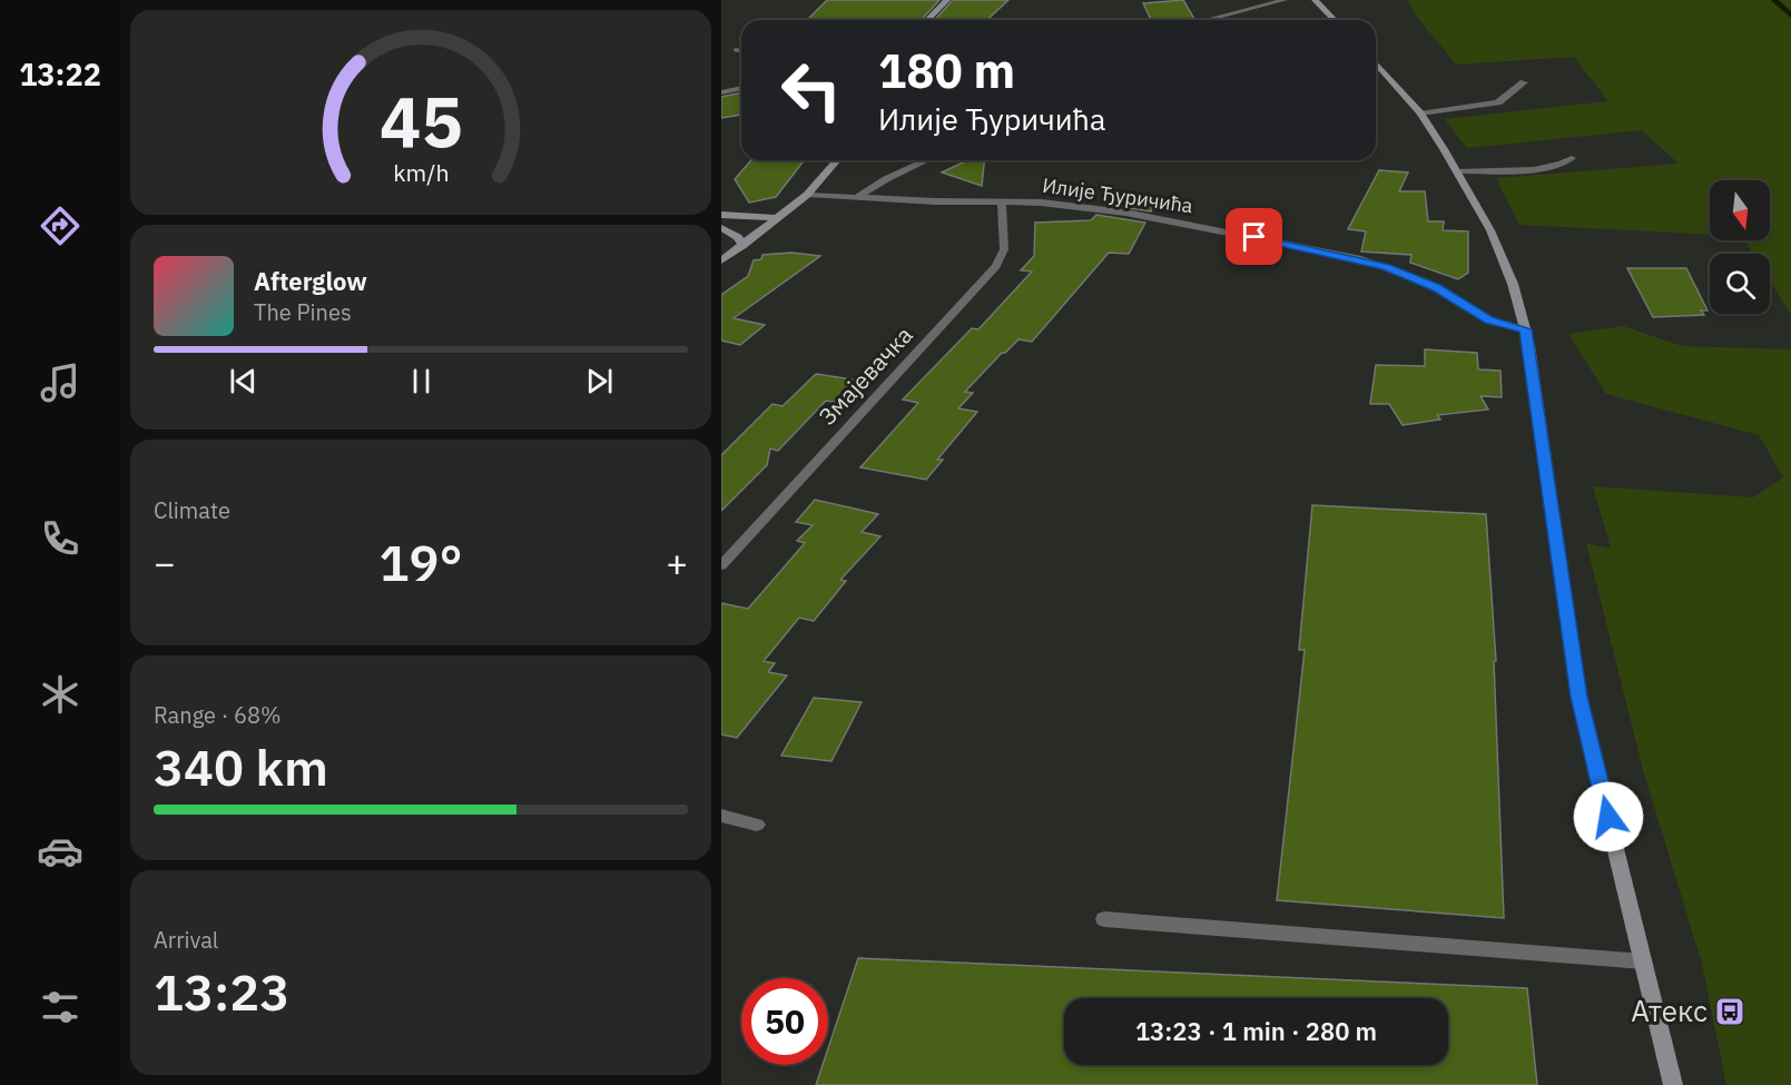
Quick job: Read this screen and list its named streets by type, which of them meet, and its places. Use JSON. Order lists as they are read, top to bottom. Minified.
{"streets":{"street":["Илије Ђуричића","Змајевачка"]},"crossings":[["Илије Ђуричића","Змајевачка"]],"places":{"bus stop":["Атекс"]},"north":"bottom","page":{"tabs":"13:22","turn":["180 m","Илије Ђуричића"],"song":["Afterglow","The Pines"],"tile":["Climate",["Range · 68%","340 km"],["Arrival","13:23"]],"heat":["−","19°","+"],"limit":"50","trip":"13:23 · 1 min · 280 m","gauge":["45","km/h"]}}
